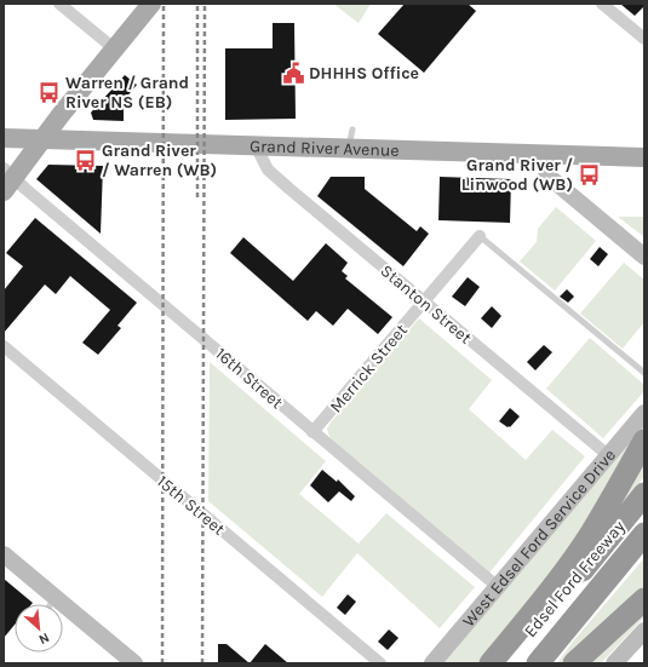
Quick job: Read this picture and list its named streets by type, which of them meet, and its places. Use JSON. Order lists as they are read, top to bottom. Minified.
{"streets":{"highway":["Edsel Ford Freeway"],"main road":["Grand River Avenue"],"street":["Stanton Street","Merrick Street","16th Street","15th Street","West Edsel Ford Service Drive"]},"crossings":[["Grand River Avenue","Stanton Street"],["Stanton Street","Merrick Street"],["Stanton Street","West Edsel Ford Service Drive"],["Merrick Street","16th Street"],["16th Street","West Edsel Ford Service Drive"]],"places":{"public building":["DHHHS Office"],"bus stop":["Warren / Grand River NS (EB)","Grand River / Warren (WB)","Grand River / Linwood (WB)"]},"north":"bottom right"}
